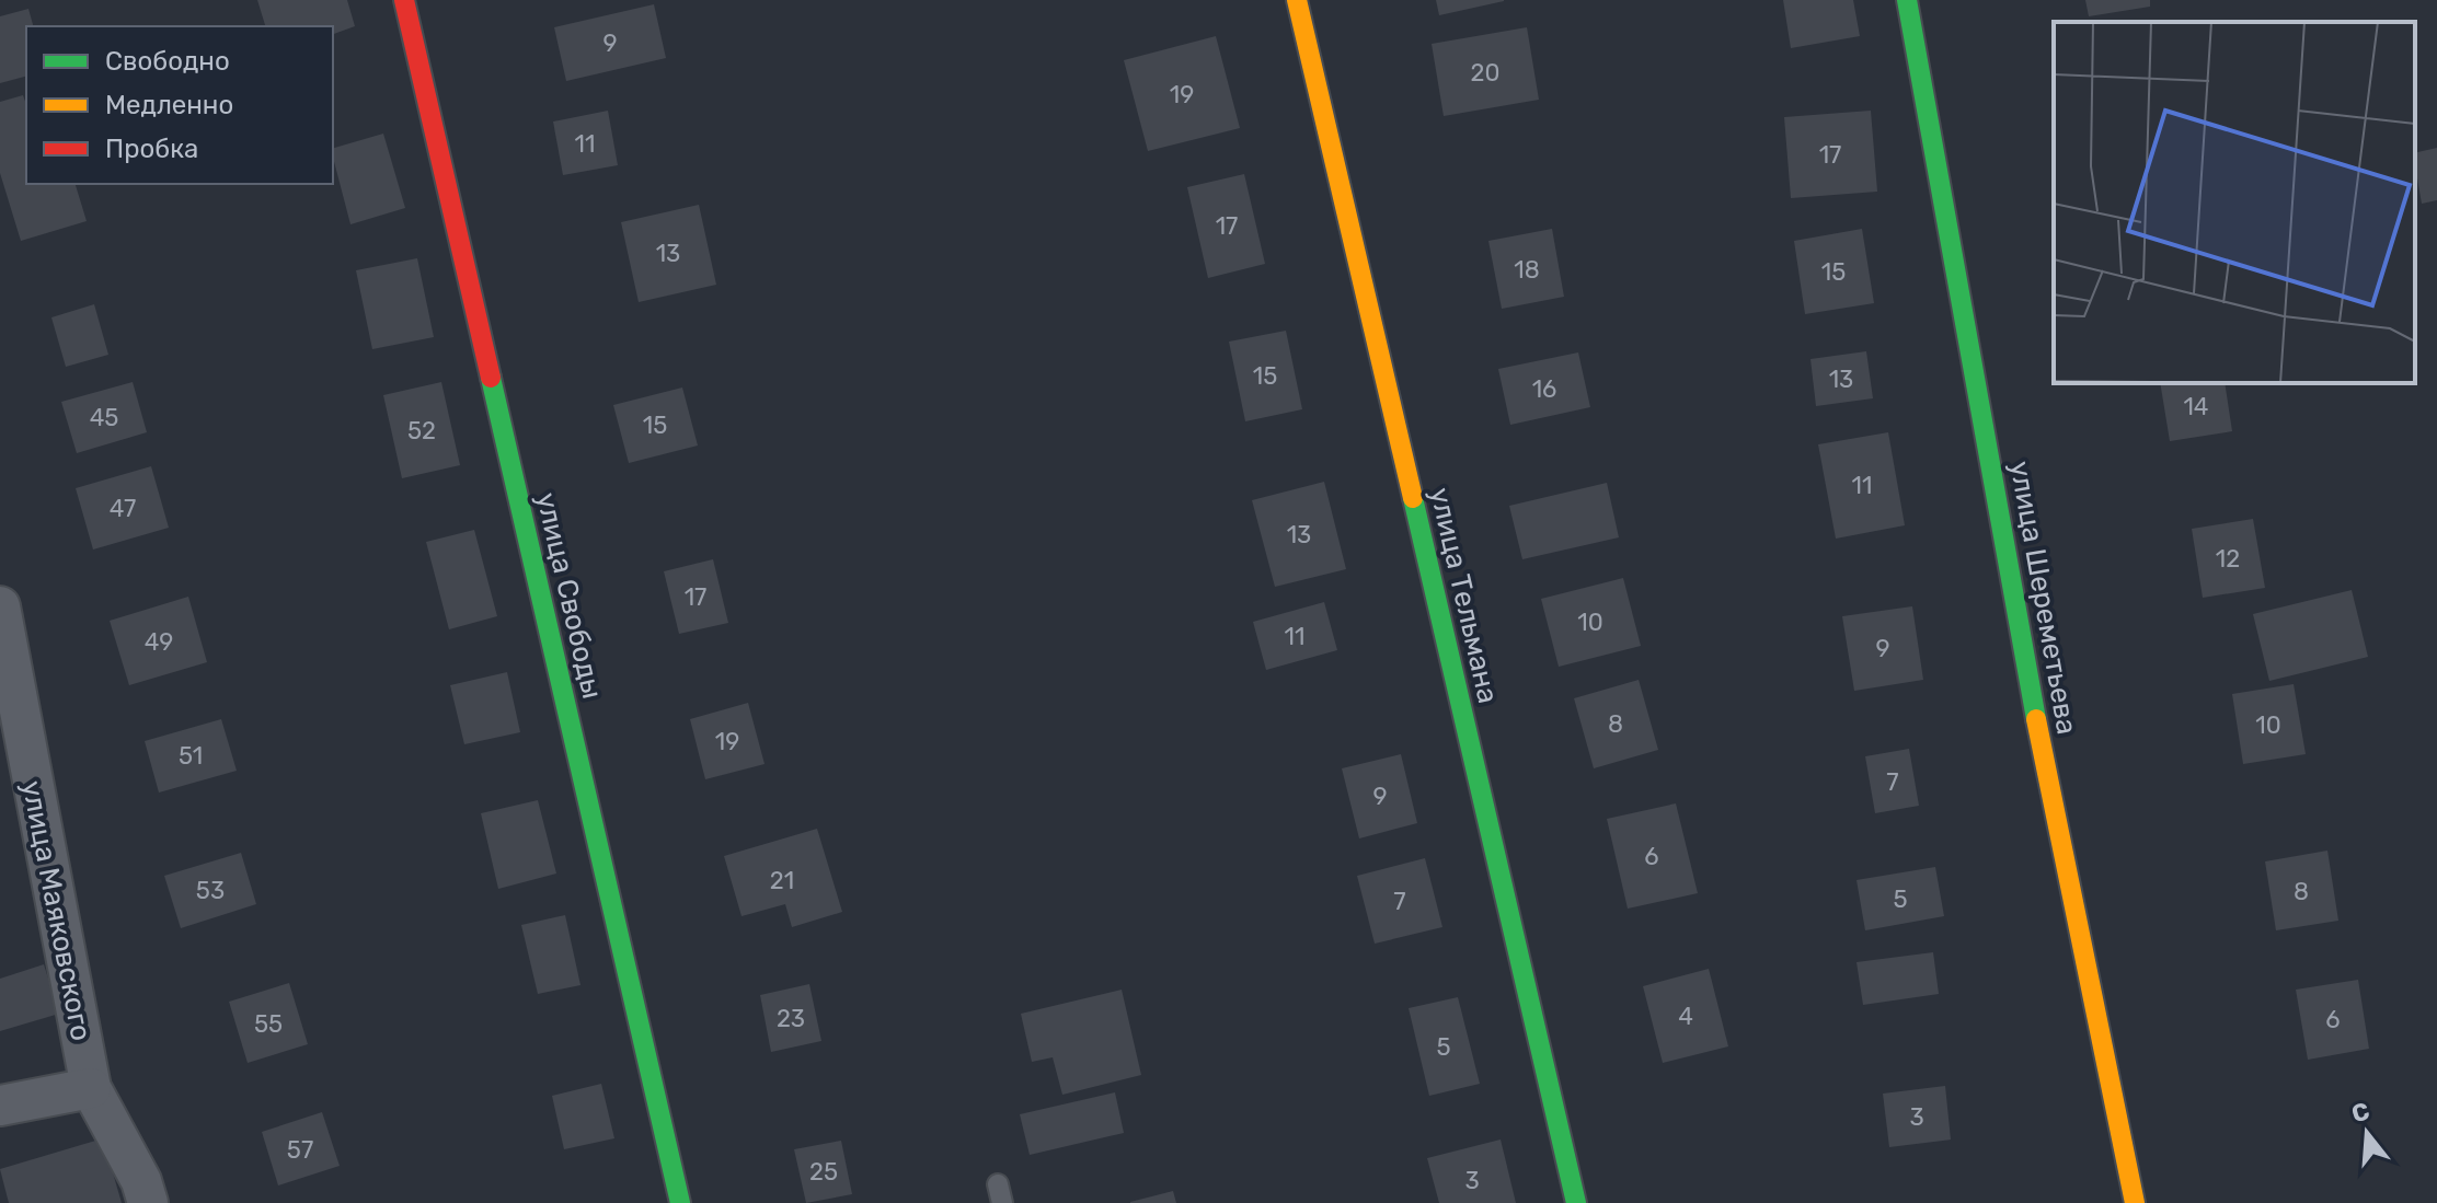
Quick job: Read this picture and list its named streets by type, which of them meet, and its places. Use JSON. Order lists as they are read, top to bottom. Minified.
{"streets":{"street":["улица Свободы","улица Тельмана","улица Шереметьева","улица Маяковского"]},"house_numbers":["9","20","19","11","17","17","13","18","15","15","13","16","14","45","15","52","11","47","13","12","17","10","11","49","9","8","10","19","51","7","9","6","21","53","8","5","7","4","23","6","55","5","3","57","25","3"],"legend":["Свободно","Медленно","Пробка"],"north":"top"}
